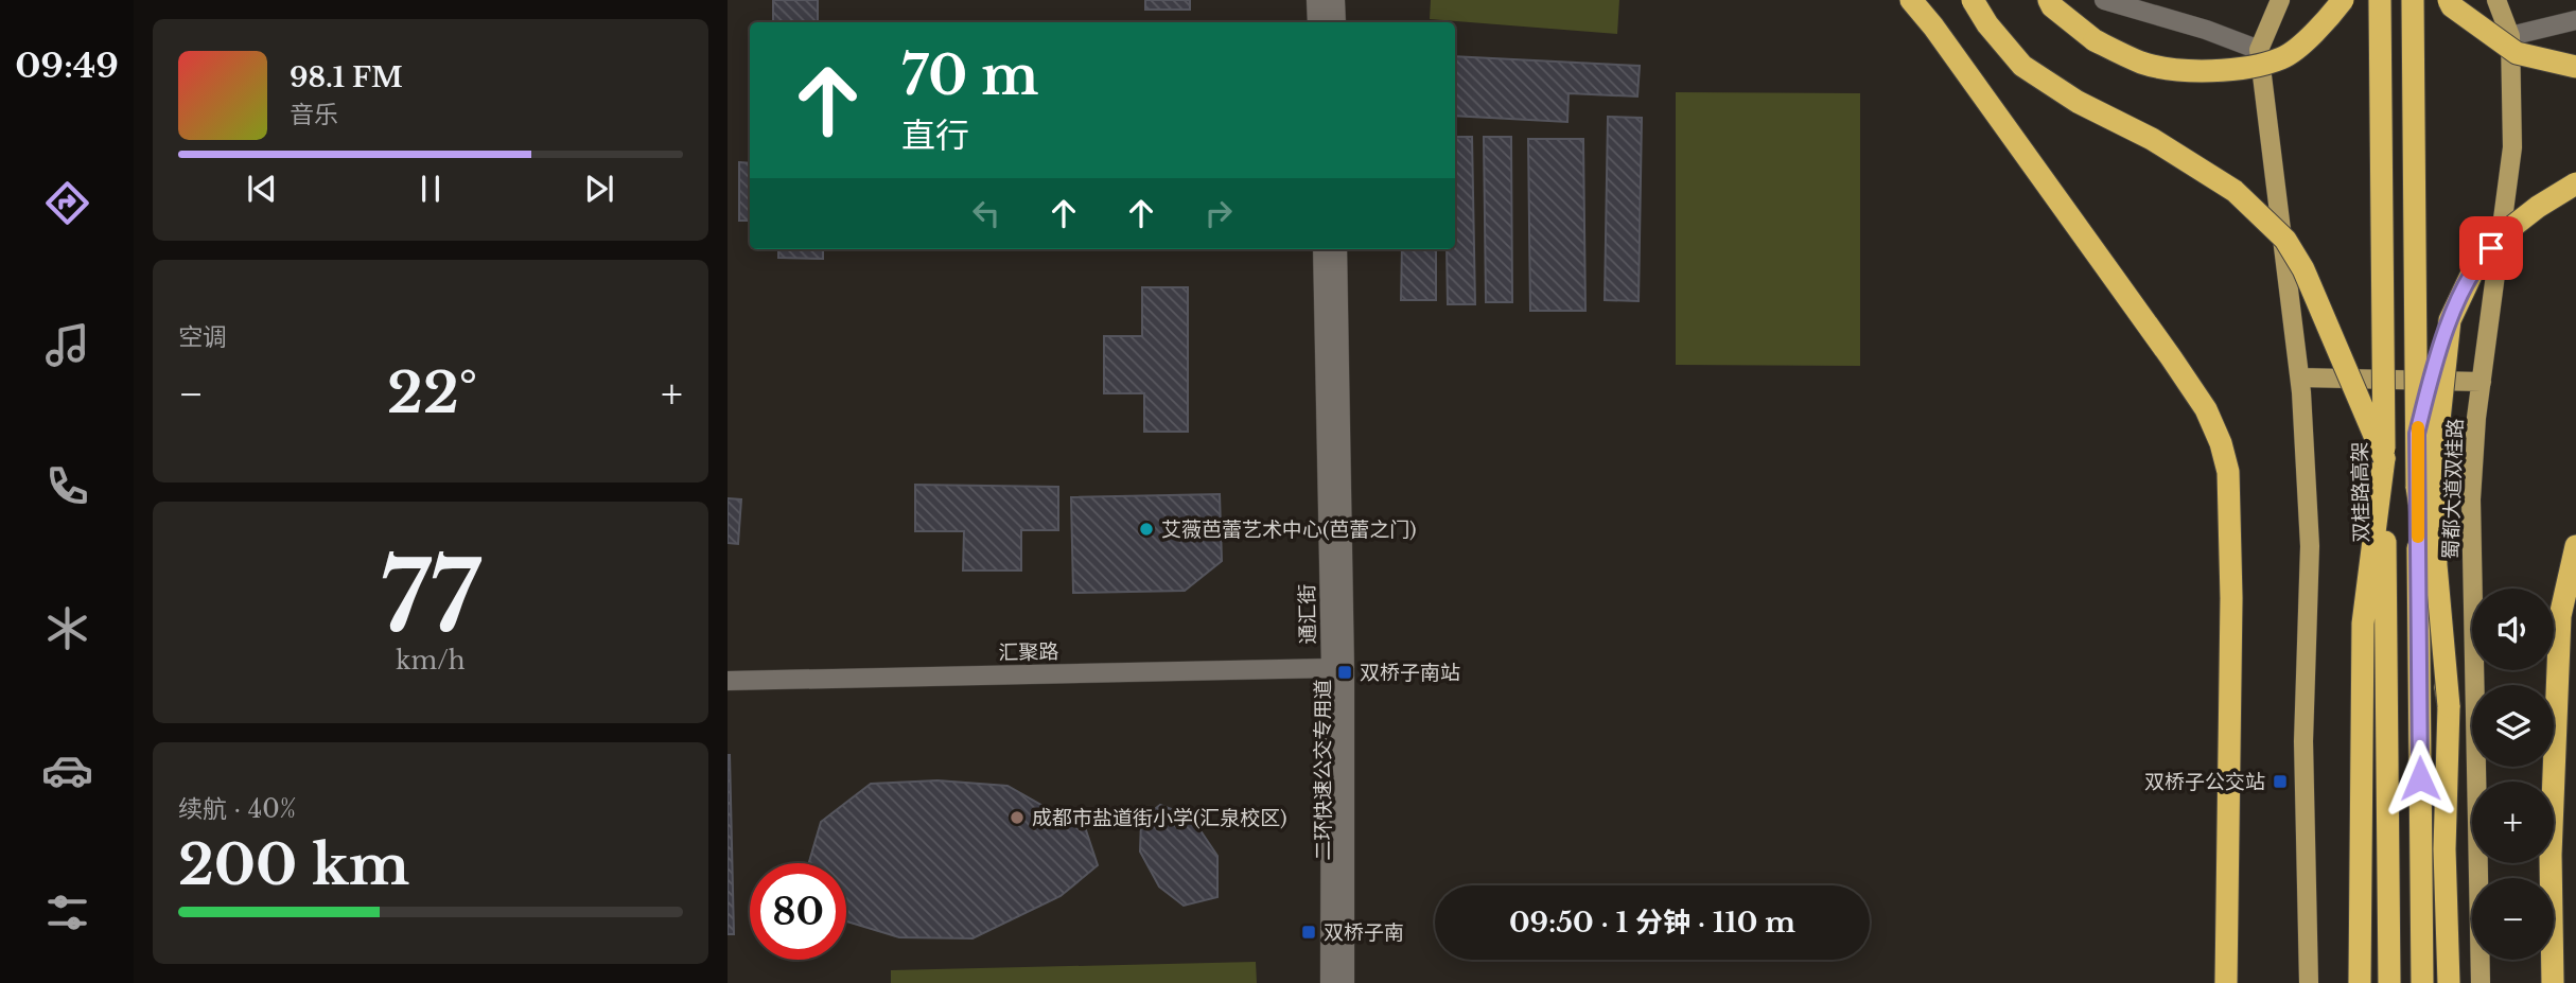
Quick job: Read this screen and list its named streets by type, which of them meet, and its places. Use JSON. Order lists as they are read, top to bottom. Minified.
{"streets":{"highway":["双桂路高架"],"main road":["蜀都大道双桂路"],"street":["通汇街","汇聚路","二环快速公交专用道"]},"crossings":[["通汇街","汇聚路"]],"places":{"other":["艾薇芭蕾艺术中心(芭蕾之门)","成都市盐道街小学(汇泉校区)"],"transit":["双桥子南站","双桥子公交站","双桥子南"]},"page":{"tabs":"09:49","turn":["70 m","直行"],"song":["98.1 FM","音乐"],"tile":["空调",["77","km/h"],["续航 · 40%","200 km"]],"heat":["−","22°","+"],"map_buttons":["+","−"],"limit":"80","trip":"09:50 · 1 分钟 · 110 m"}}
